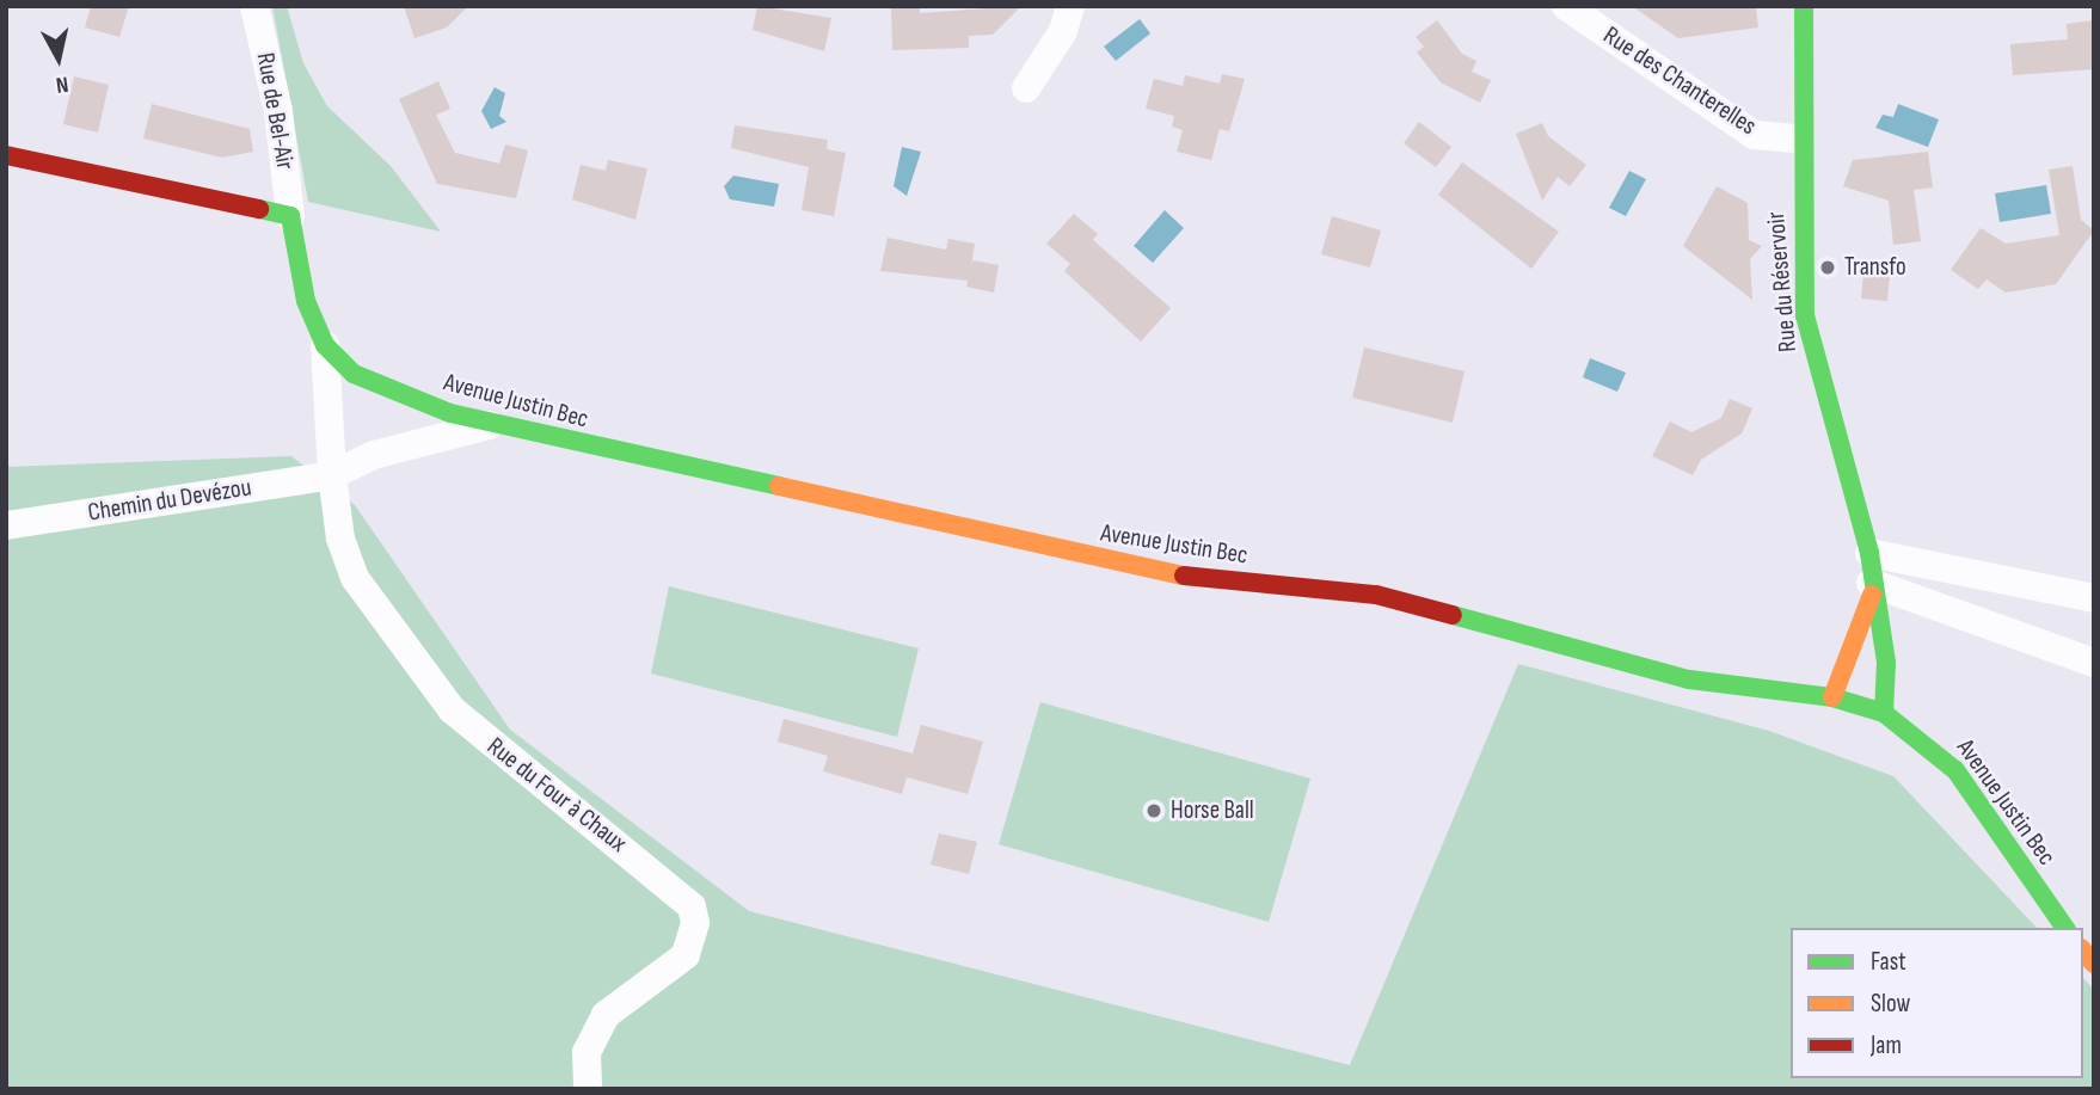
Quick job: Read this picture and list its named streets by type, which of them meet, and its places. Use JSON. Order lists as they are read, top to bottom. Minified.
{"streets":{"street":["Rue des Chanterelles","Rue de Bel-Air","Rue du Réservoir","Avenue Justin Bec","Chemin du Devézou","Rue du Four à Chaux"]},"crossings":[["Rue des Chanterelles","Rue du Réservoir"],["Rue de Bel-Air","Avenue Justin Bec"],["Rue du Réservoir","Avenue Justin Bec"],["Avenue Justin Bec","Rue du Four à Chaux"],["Chemin du Devézou","Rue du Four à Chaux"]],"places":["Transfo","Horse Ball"],"legend":["Fast","Slow","Jam"],"north":"bottom"}
